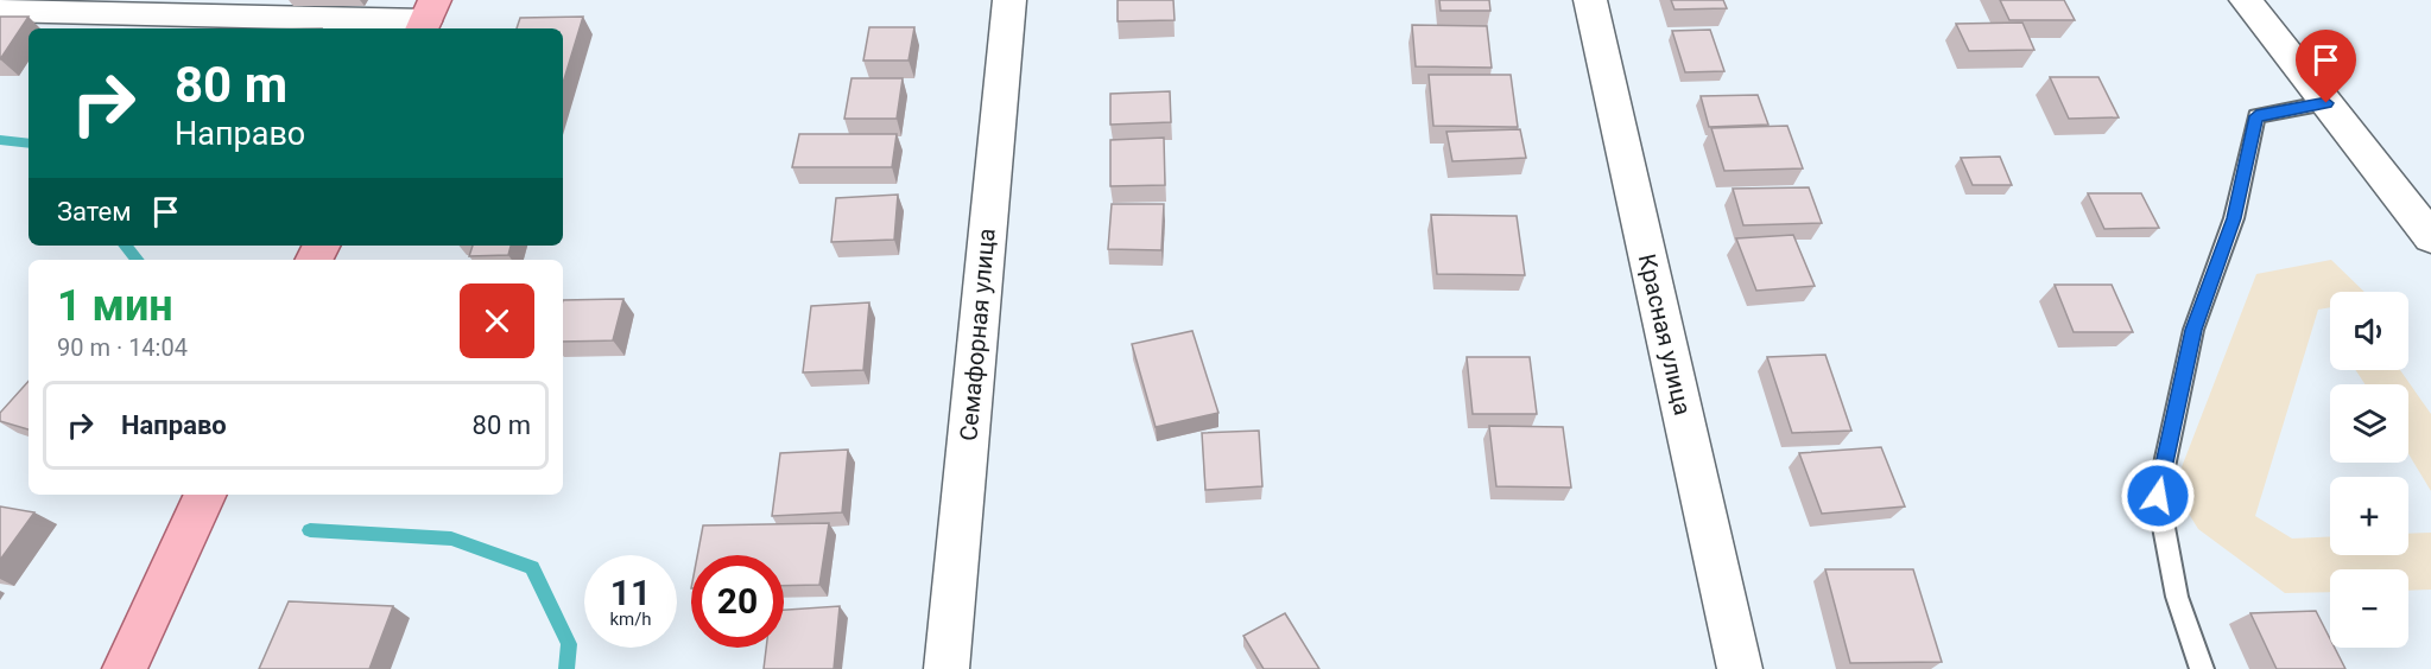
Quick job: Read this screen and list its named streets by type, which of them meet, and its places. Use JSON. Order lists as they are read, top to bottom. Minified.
{"streets":{"street":["Семафорная улица","Красная улица"]},"page":{"turn":["80 m","Направо"],"then":"Затем","heading":["1 мин","90 m · 14:04"],"map_buttons":["+","−"],"list":[{"name":"Направо","value":"80 m"}],"speed":"11 km/h","limit":"20"}}
